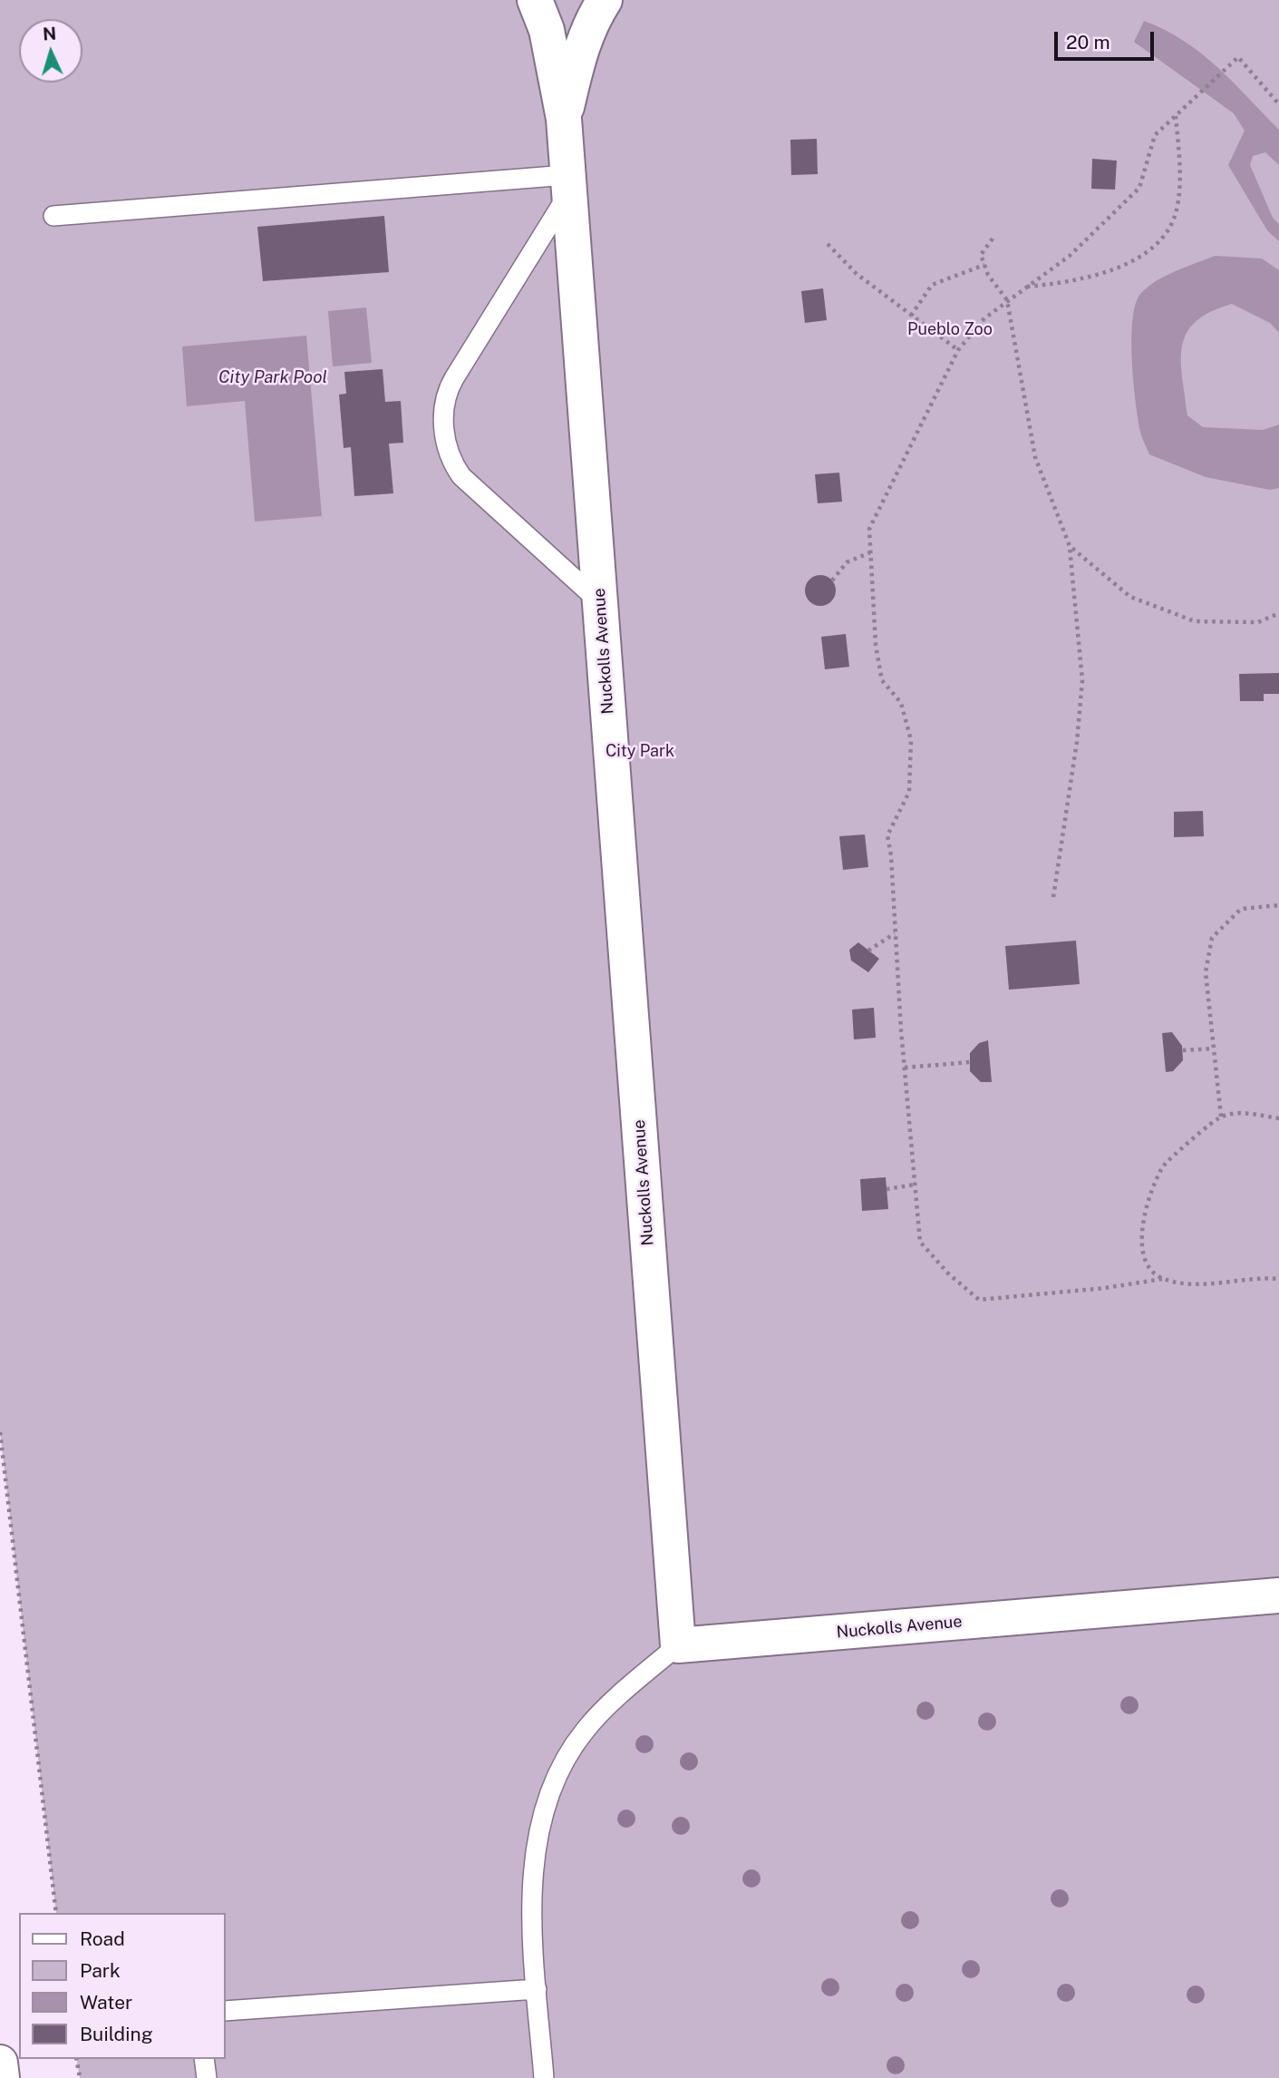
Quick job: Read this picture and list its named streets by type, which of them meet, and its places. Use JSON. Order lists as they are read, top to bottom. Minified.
{"streets":{"street":["Nuckolls Avenue"]},"water":["City Park Pool"],"parks":["Pueblo Zoo","City Park"],"legend":["Road","Park","Water","Building"],"scale_bar":"20 m","north":"top"}
